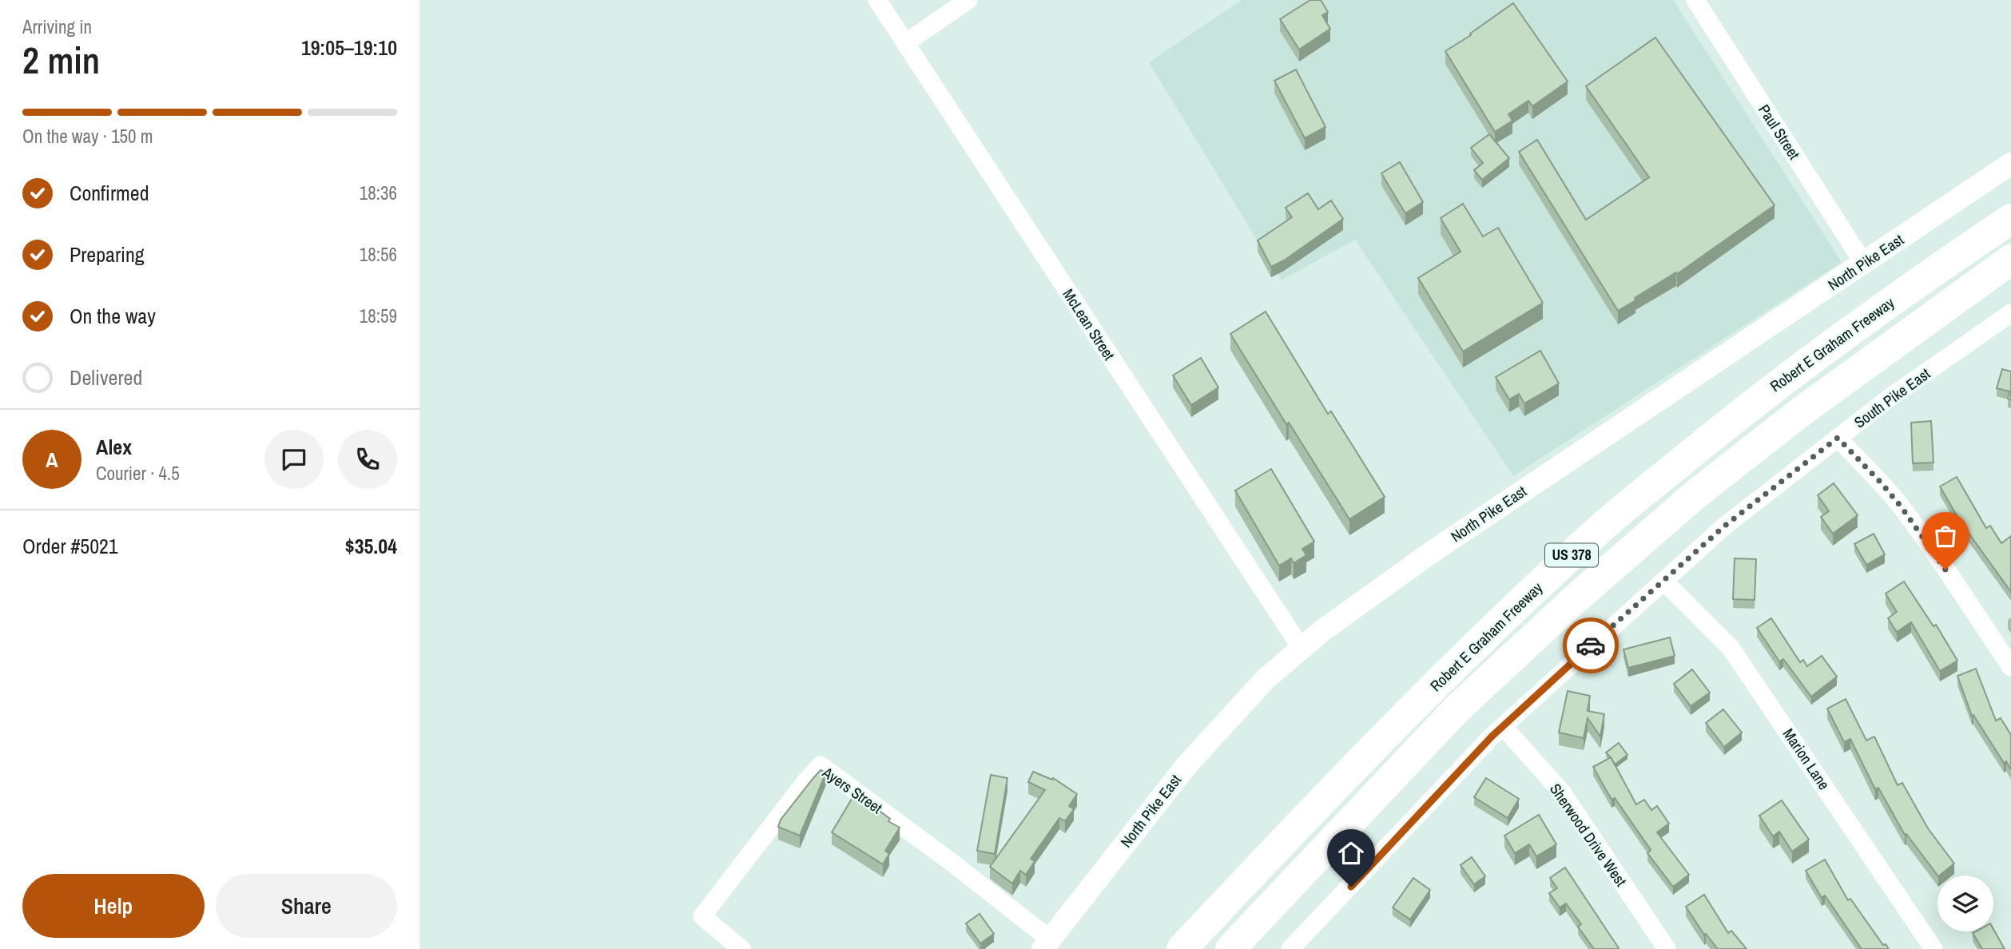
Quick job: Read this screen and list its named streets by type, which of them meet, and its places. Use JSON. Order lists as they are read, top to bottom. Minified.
{"streets":{"highway":["Robert E Graham Freeway","US 378"],"street":["Paul Street","North Pike East","McLean Street","South Pike East","Marion Lane","Ayers Street","Sherwood Drive West"]},"crossings":[["Paul Street","North Pike East"],["North Pike East","McLean Street"],["North Pike East","Ayers Street"],["South Pike East","Marion Lane"],["South Pike East","Sherwood Drive West"]],"page":{"heading":["2 min","Arriving in","19:05–19:10"],"panel":["Alex","Courier · 4.5","Order #5021","$35.04"],"bar":"On the way · 150 m","list":[["Confirmed","18:36"],["Preparing","18:56"],["On the way","18:59"],"Delivered"],"round":"A","buttons":["Help","Share"]}}
